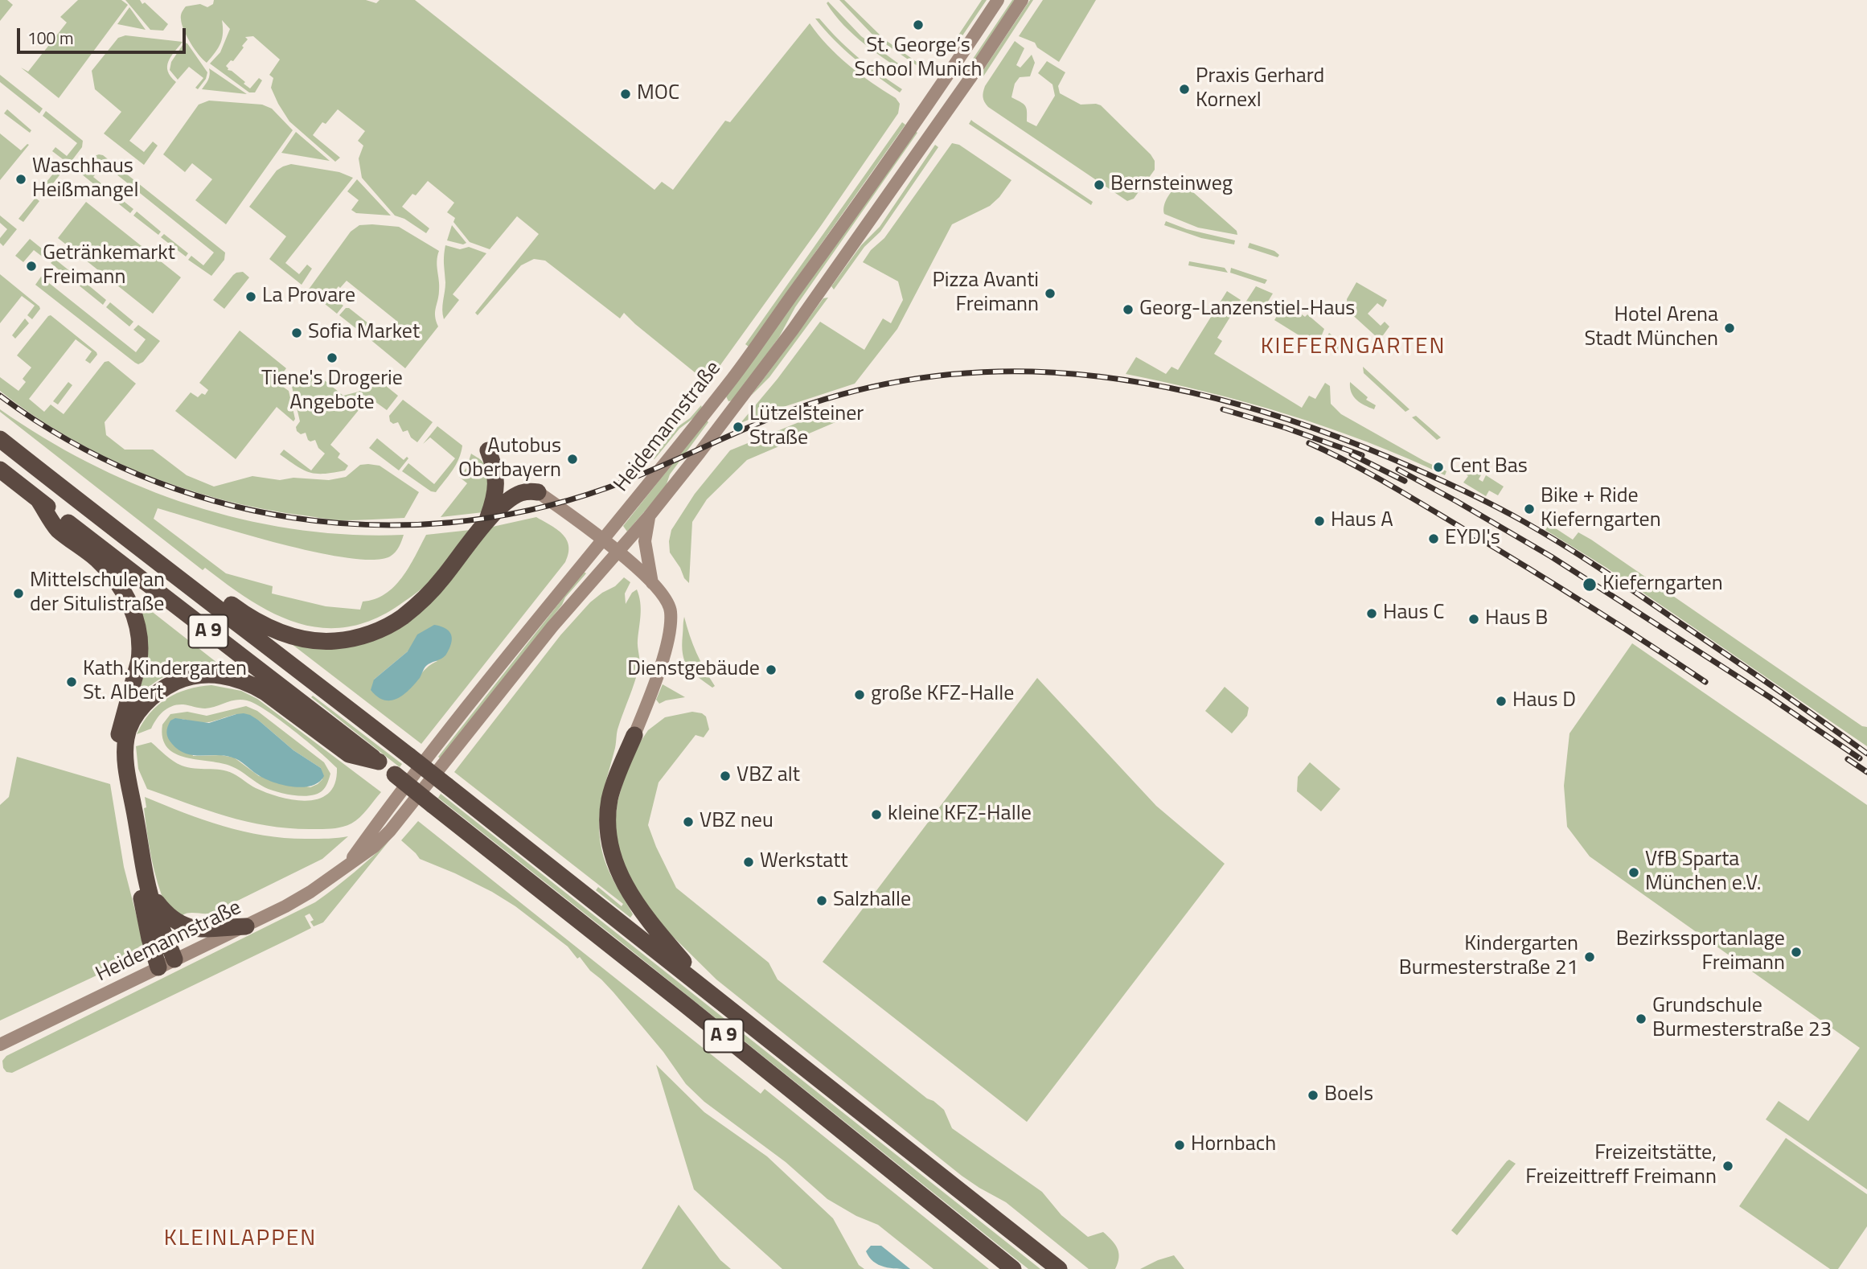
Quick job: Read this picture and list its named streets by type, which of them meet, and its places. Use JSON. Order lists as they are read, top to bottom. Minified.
{"streets":{"highway":["A 9"],"main road":["Heidemannstraße"]},"districts":["KIEFERNGARTEN","KLEINLAPPEN"],"places":["St. George’s School Munich","Praxis Gerhard Kornexl","MOC","Waschhaus Heißmangel","Bernsteinweg","Getränkemarkt Freimann","Pizza Avanti Freimann","La Provare","Georg-Lanzenstiel-Haus","Hotel Arena Stadt München","Sofia Market","Tiene's Drogerie Angebote","Lützelsteiner Straße","Autobus Oberbayern","Cent Bas","Bike + Ride Kieferngarten","Haus A","EYDI's","Kieferngarten","Mittelschule an der Situlistraße","Haus C","Haus B","Dienstgebäude","Kath. Kindergarten St. Albert","große KFZ-Halle","Haus D","VBZ alt","kleine KFZ-Halle","VBZ neu","Werkstatt","VfB Sparta München e.V.","Salzhalle","Bezirkssportanlage Freimann","Kindergarten Burmesterstraße 21","Grundschule Burmesterstraße 23","Boels","Hornbach","Freizeitstätte, Freizeittreff Freimann"],"scale_bar":"100 m"}
